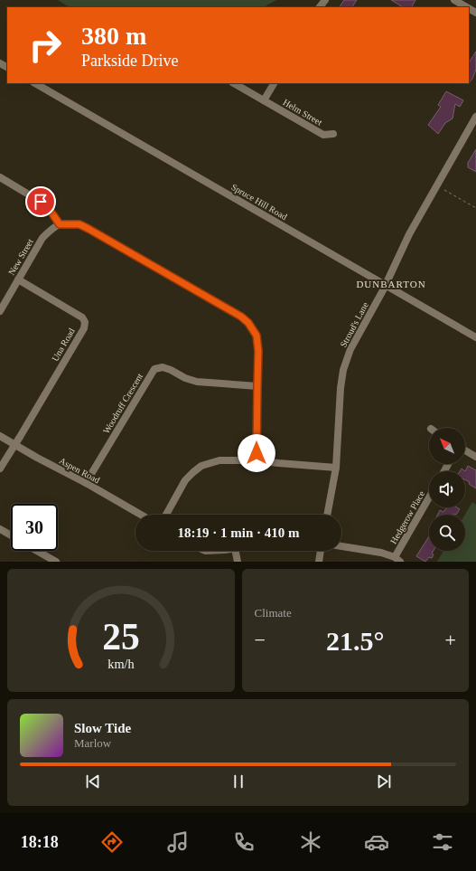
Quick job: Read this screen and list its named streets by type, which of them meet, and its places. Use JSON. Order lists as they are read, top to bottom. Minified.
{"streets":{"street":["Helm Street","Spruce Hill Road","New Street","Stroud's Lane","Una Road","Woodruff Crescent","Aspen Road","Hedgerow Place"]},"crossings":[["Spruce Hill Road","Stroud's Lane"],["New Street","Una Road"],["Una Road","Aspen Road"],["Woodruff Crescent","Aspen Road"]],"districts":["DUNBARTON"],"north":"top left","page":{"turn":["380 m","Parkside Drive"],"limit":"30","trip":"18:19 · 1 min · 410 m","tile":"Climate","heat":["−","21.5°","+"],"song":["Slow Tide","Marlow"],"tabs":"18:18","gauge":["25","km/h"]}}
